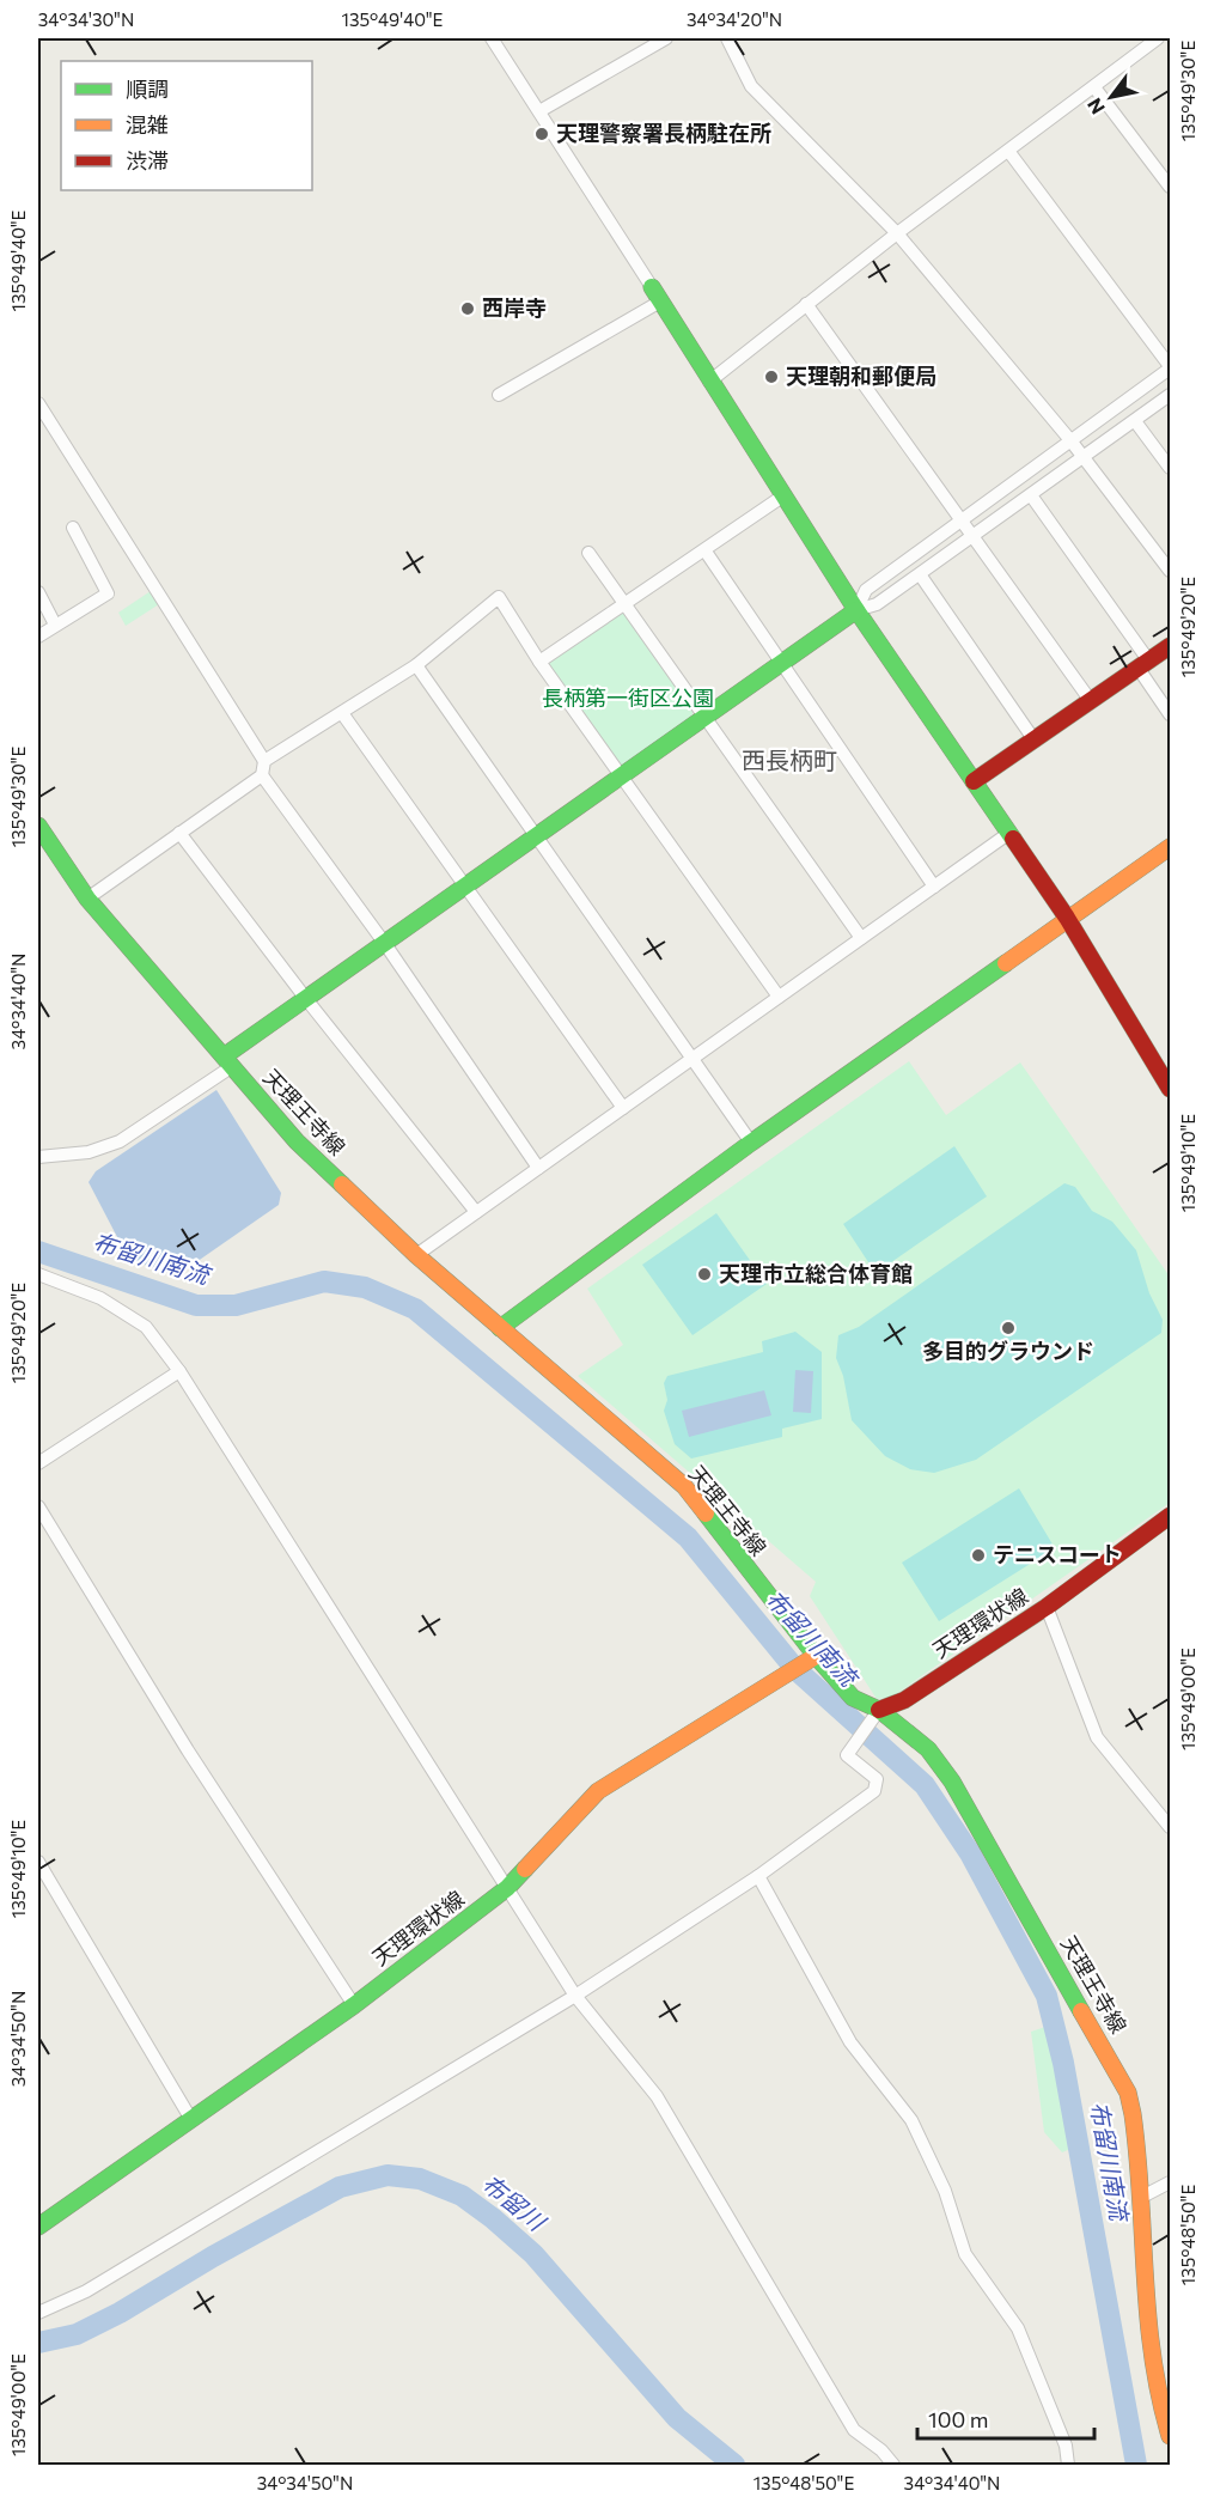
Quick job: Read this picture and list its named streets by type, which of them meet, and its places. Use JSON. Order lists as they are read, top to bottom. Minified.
{"streets":{"main road":["天理王寺線","天理環状線"]},"crossings":[["天理王寺線","天理環状線"]],"districts":["西長柄町"],"water":["布留川南流","布留川"],"parks":["長柄第一街区公園"],"places":["天理警察署長柄駐在所","西岸寺","天理朝和郵便局","天理市立総合体育館","多目的グラウンド","テニスコート"],"legend":["順調","混雑","渋滞"],"scale_bar":"100 m","north":"bottom left","coordinates":["34°34'30\"N","135°49'40\"E","34°34'20\"N","135°49'30\"E","135°49'20\"E","34°34'40\"N","135°49'10\"E","135°49'00\"E","34°34'50\"N","135°48'50\"E"]}
